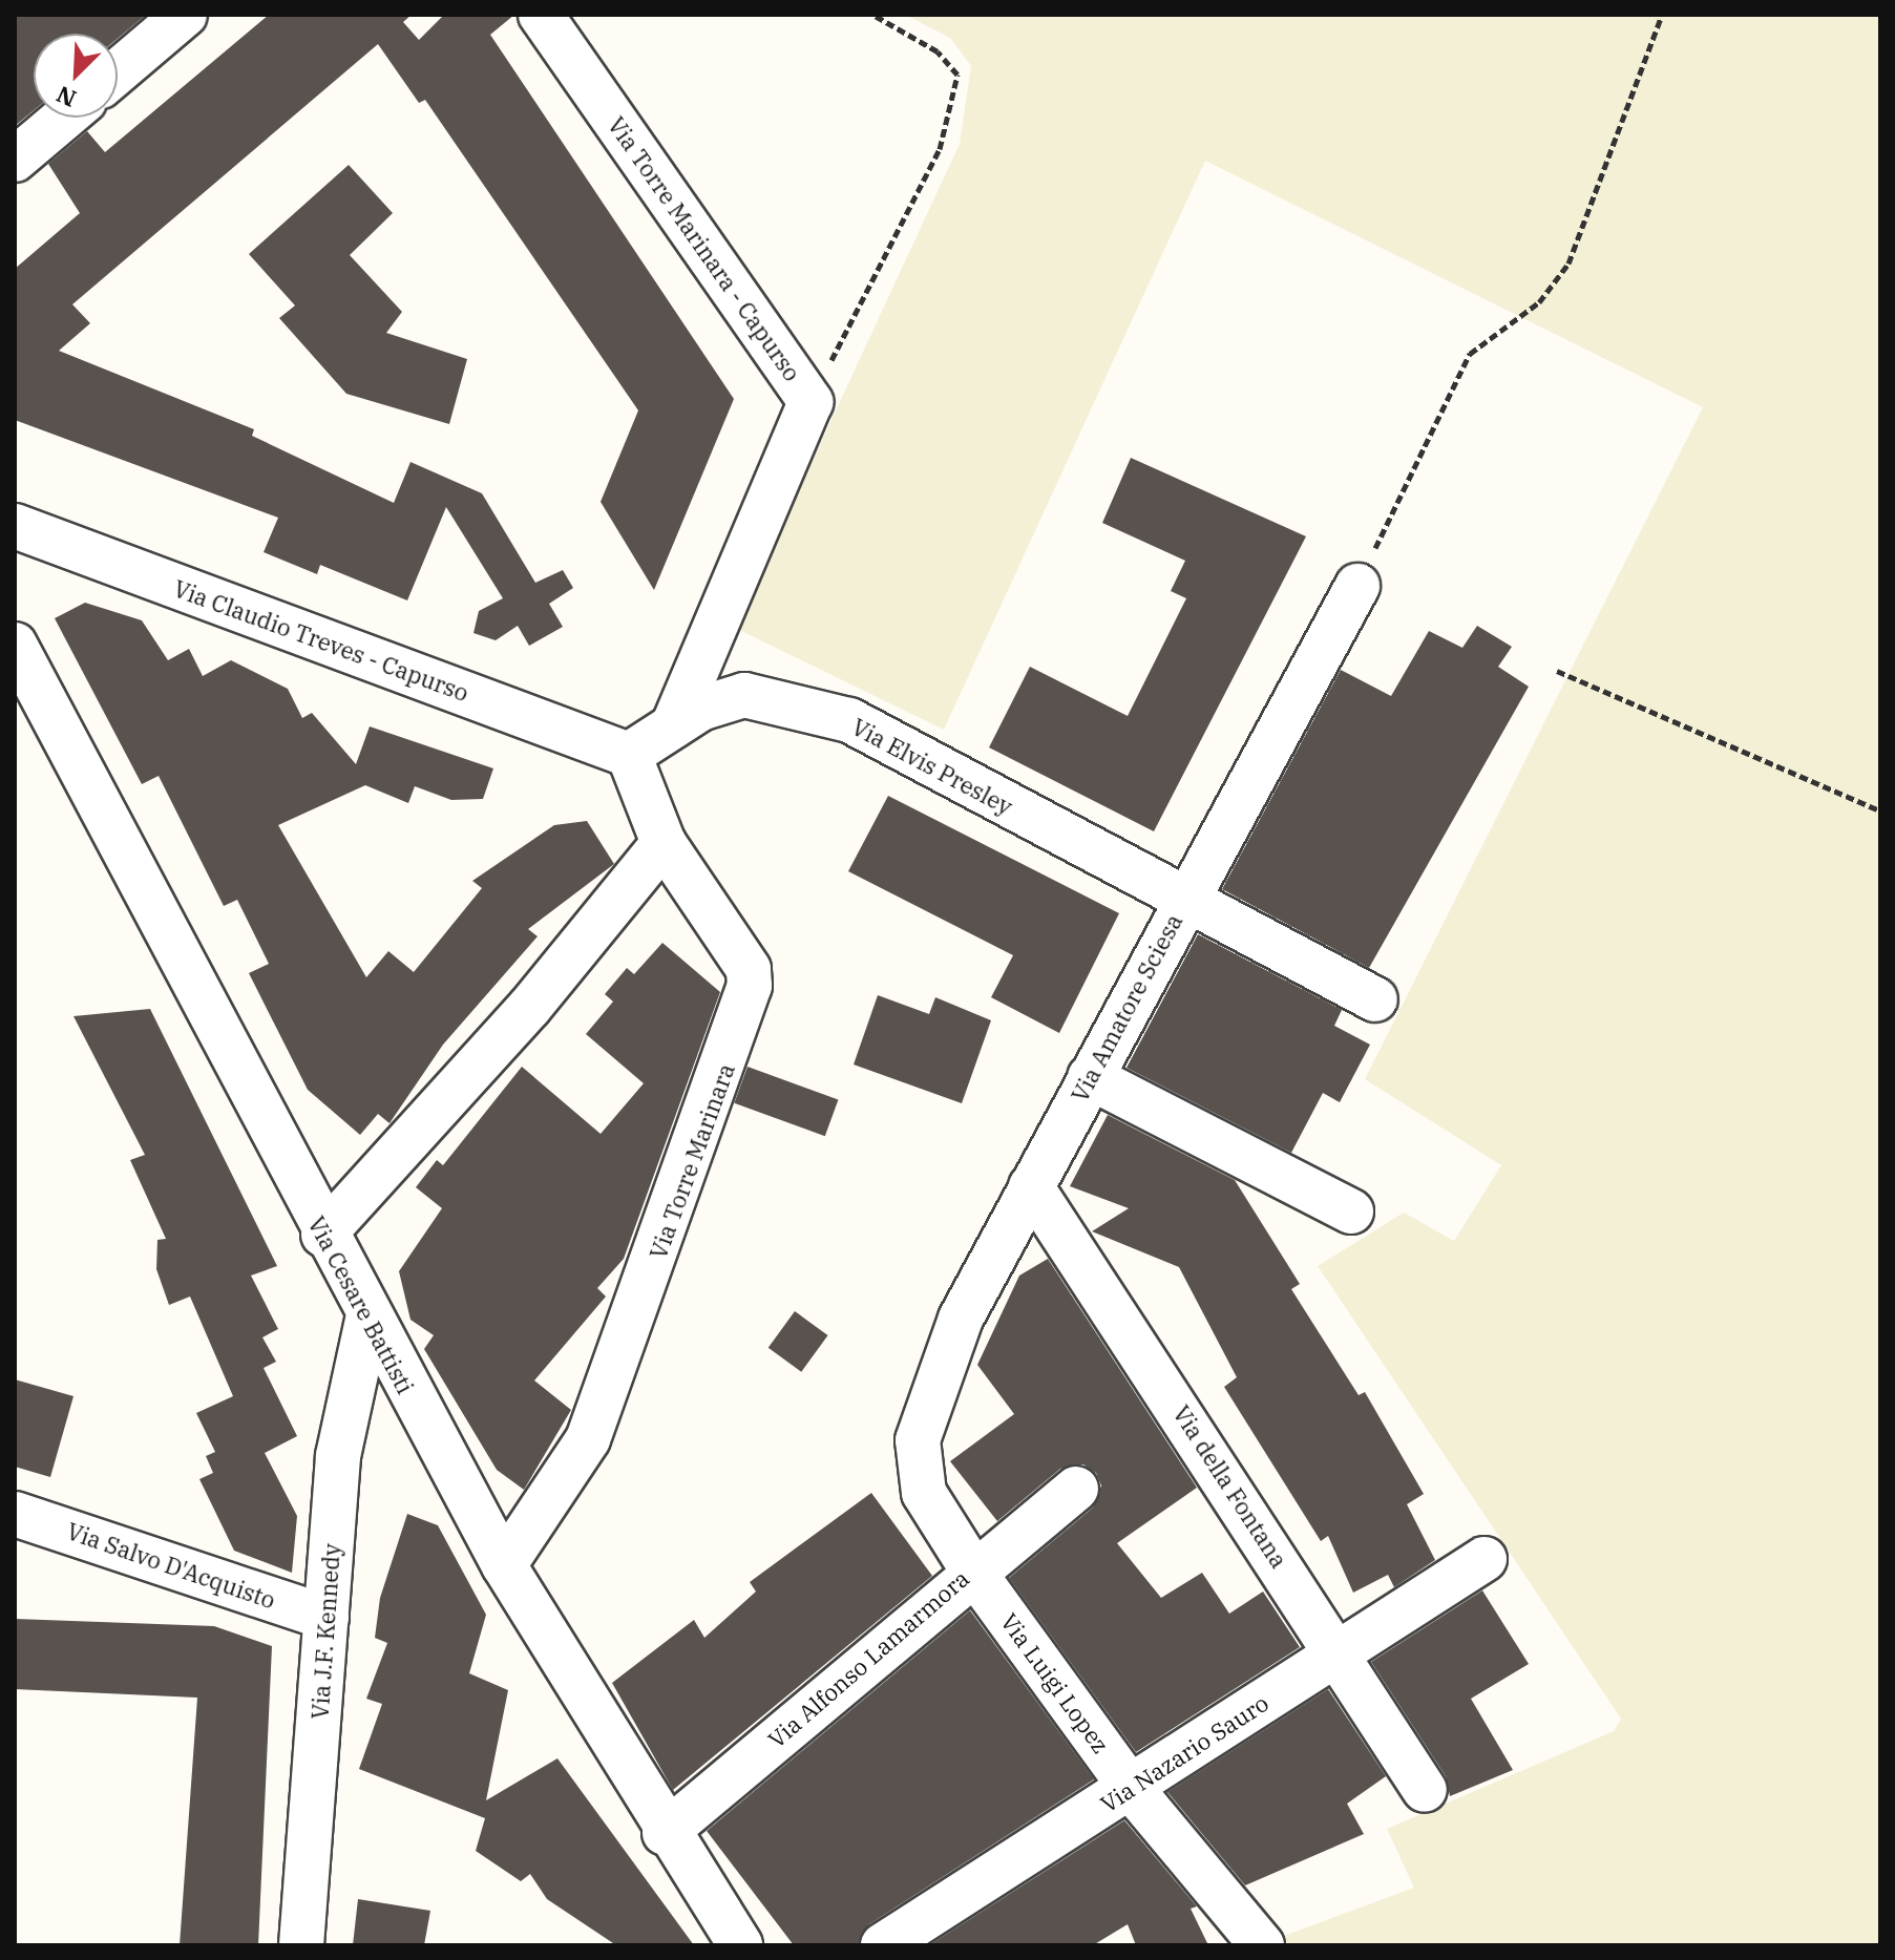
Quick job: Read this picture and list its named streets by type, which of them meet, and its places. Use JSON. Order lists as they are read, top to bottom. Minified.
{"streets":{"street":["Via Torre Marinara - Capurso","Via Claudio Treves - Capurso","Via Elvis Presley","Via Amatore Sciesa","Via Torre Marinara","Via Cesare Battisti","Via della Fontana","Via Salvo D'Acquisto","Via J.F. Kennedy","Via Alfonso Lamarmora","Via Luigi Lopez","Via Nazario Sauro"]},"crossings":[["Via Torre Marinara - Capurso","Via Elvis Presley"],["Via Claudio Treves - Capurso","Via Elvis Presley"],["Via Claudio Treves - Capurso","Via Torre Marinara"],["Via Elvis Presley","Via Amatore Sciesa"],["Via Elvis Presley","Via Torre Marinara"],["Via Amatore Sciesa","Via della Fontana"],["Via Amatore Sciesa","Via Luigi Lopez"],["Via Torre Marinara","Via Cesare Battisti"],["Via Cesare Battisti","Via J.F. Kennedy"],["Via Cesare Battisti","Via Alfonso Lamarmora"],["Via della Fontana","Via Nazario Sauro"],["Via Salvo D'Acquisto","Via J.F. Kennedy"],["Via Alfonso Lamarmora","Via Luigi Lopez"],["Via Luigi Lopez","Via Nazario Sauro"]],"north":"bottom left"}
